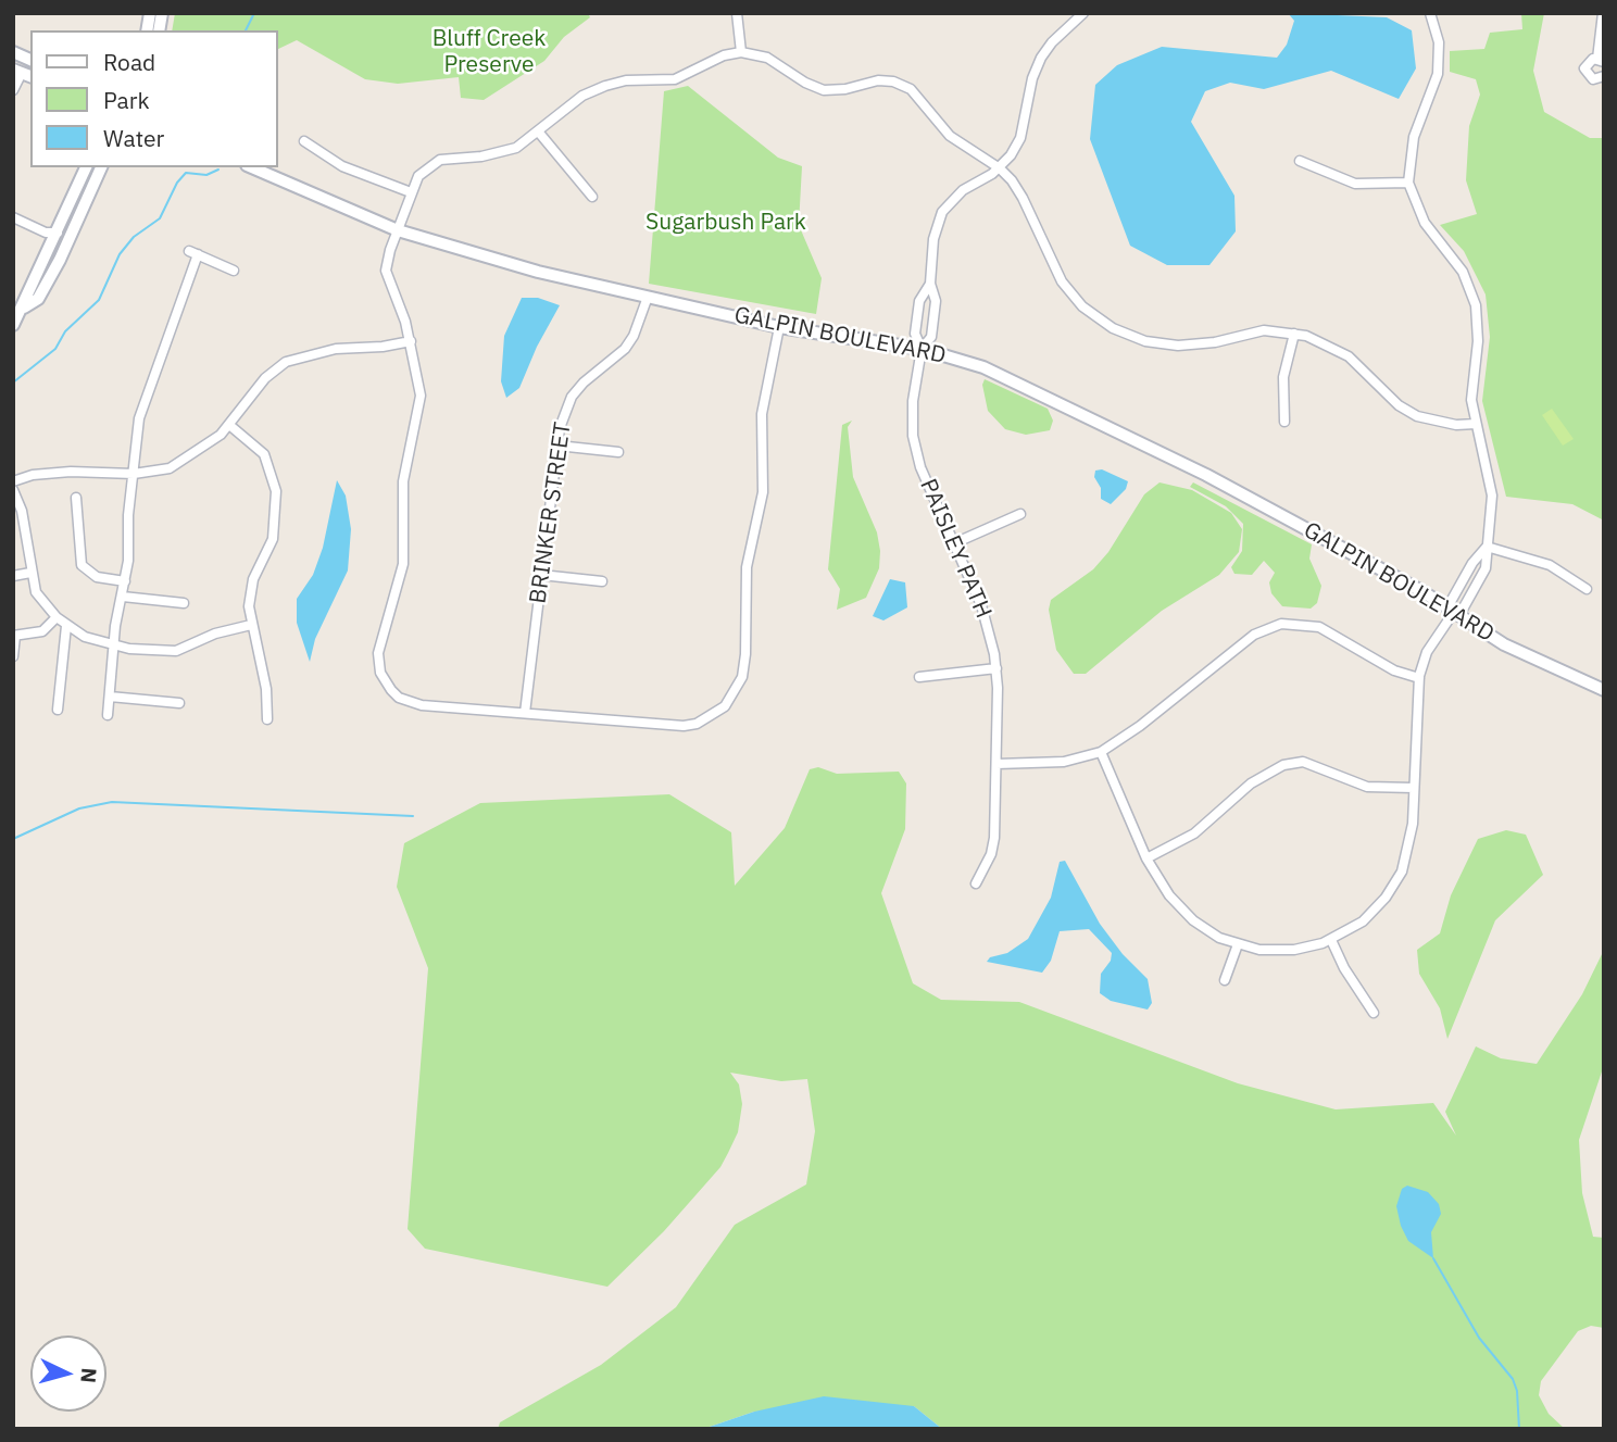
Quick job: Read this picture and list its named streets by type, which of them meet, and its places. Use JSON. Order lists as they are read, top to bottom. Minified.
{"streets":{"street":["GALPIN BOULEVARD","BRINKER STREET","PAISLEY PATH"]},"crossings":[["GALPIN BOULEVARD","BRINKER STREET"],["GALPIN BOULEVARD","PAISLEY PATH"]],"parks":["Bluff Creek Preserve","Sugarbush Park"],"legend":["Road","Park","Water"],"north":"right"}
